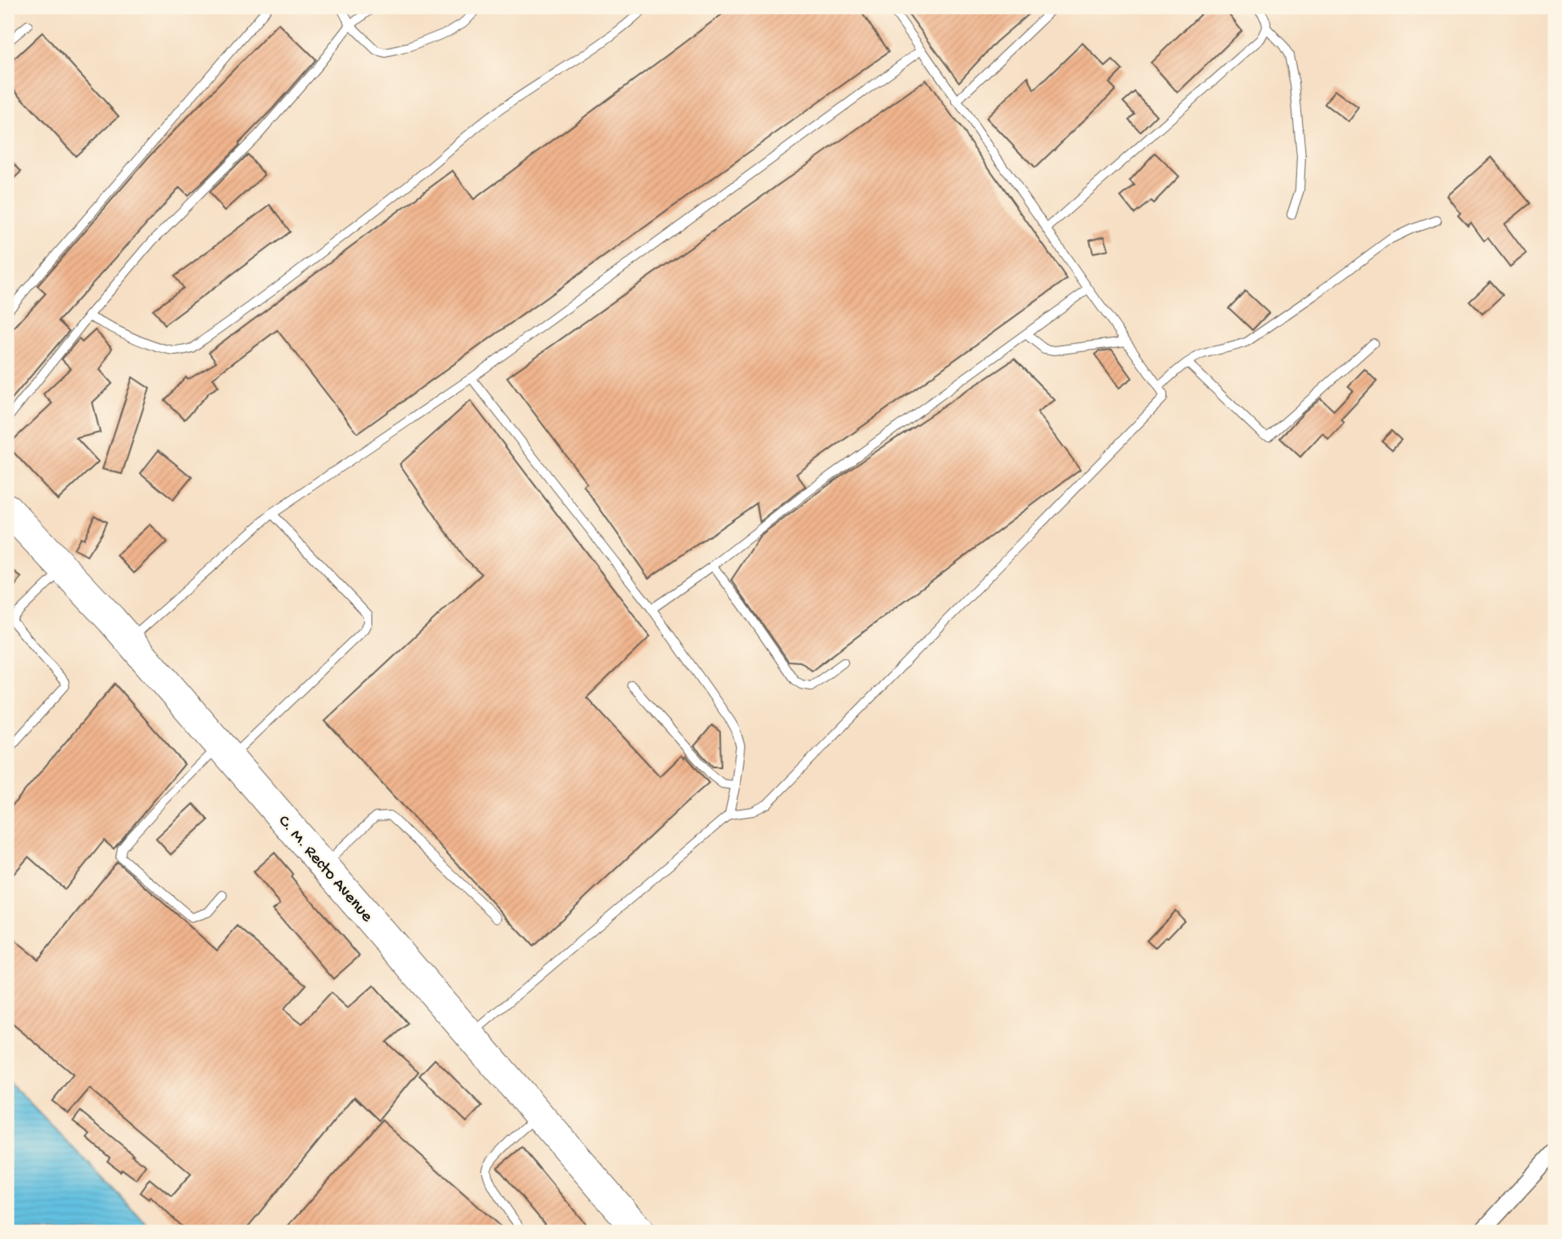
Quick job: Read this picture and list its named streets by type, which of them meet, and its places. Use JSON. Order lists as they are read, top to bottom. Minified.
{"streets":{"highway":["C. M. Recto Avenue"]}}
